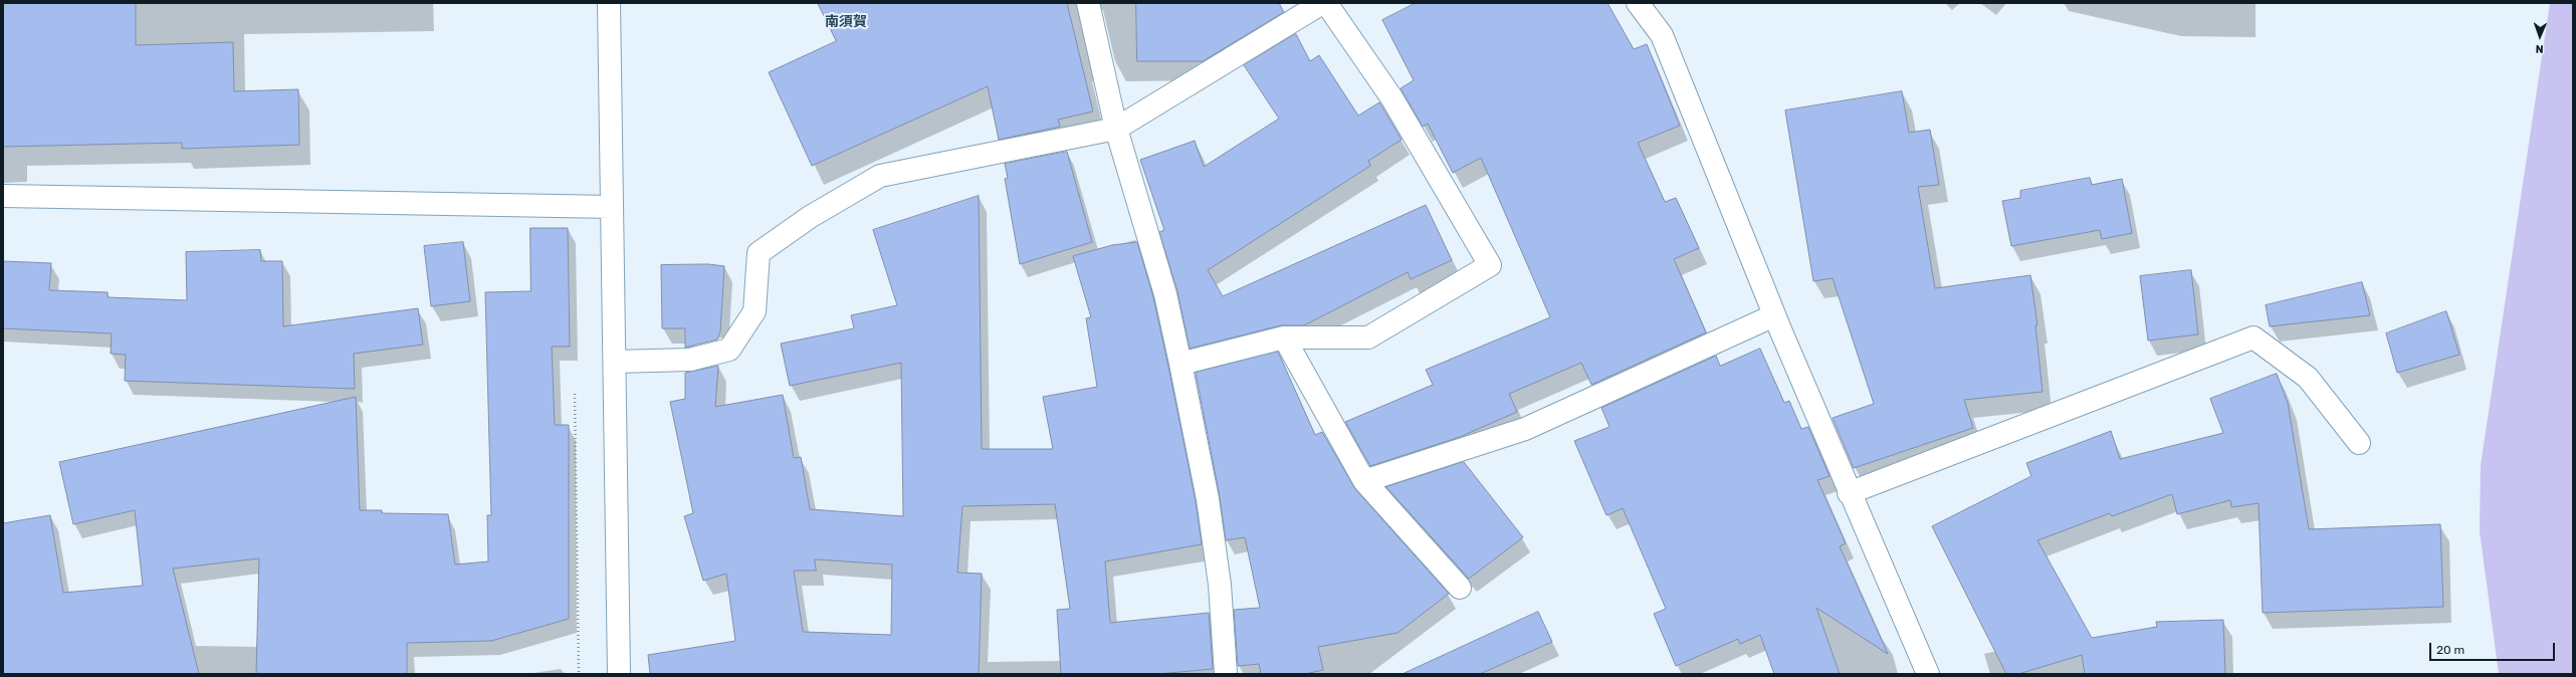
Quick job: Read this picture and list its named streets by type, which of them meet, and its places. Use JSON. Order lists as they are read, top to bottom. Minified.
{"districts":["南須賀"],"scale_bar":"20 m","north":"bottom"}
